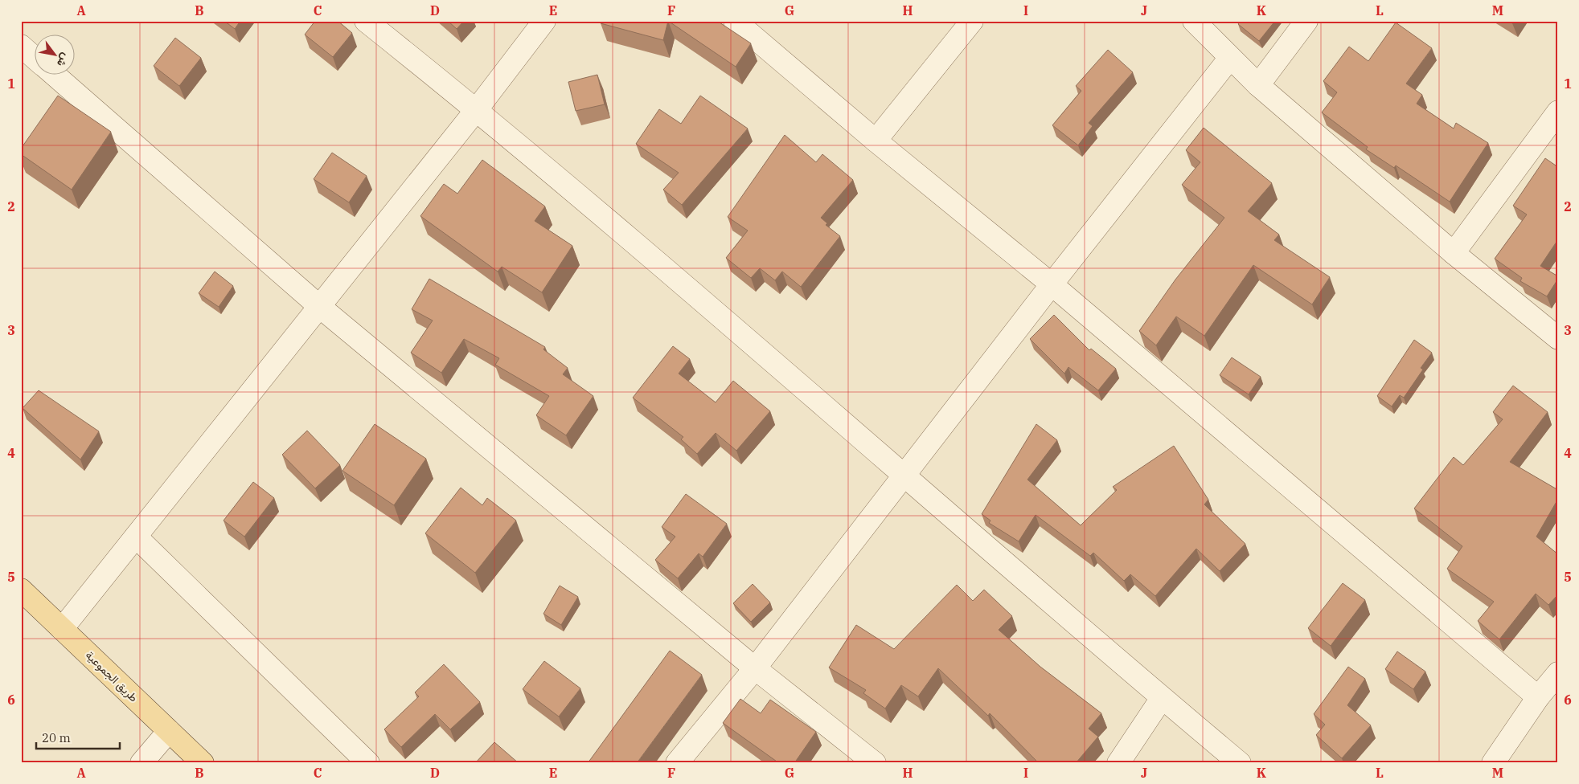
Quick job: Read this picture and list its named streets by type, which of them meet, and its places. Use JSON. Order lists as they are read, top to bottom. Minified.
{"streets":{"main road":["طريق الجموعية"]},"scale_bar":"20 m","north":"bottom right","grid":{"columns":["A","B","C","D","E","F","G","H","I","J","K","L","M"],"rows":["1","2","3","4","5","6"]}}
